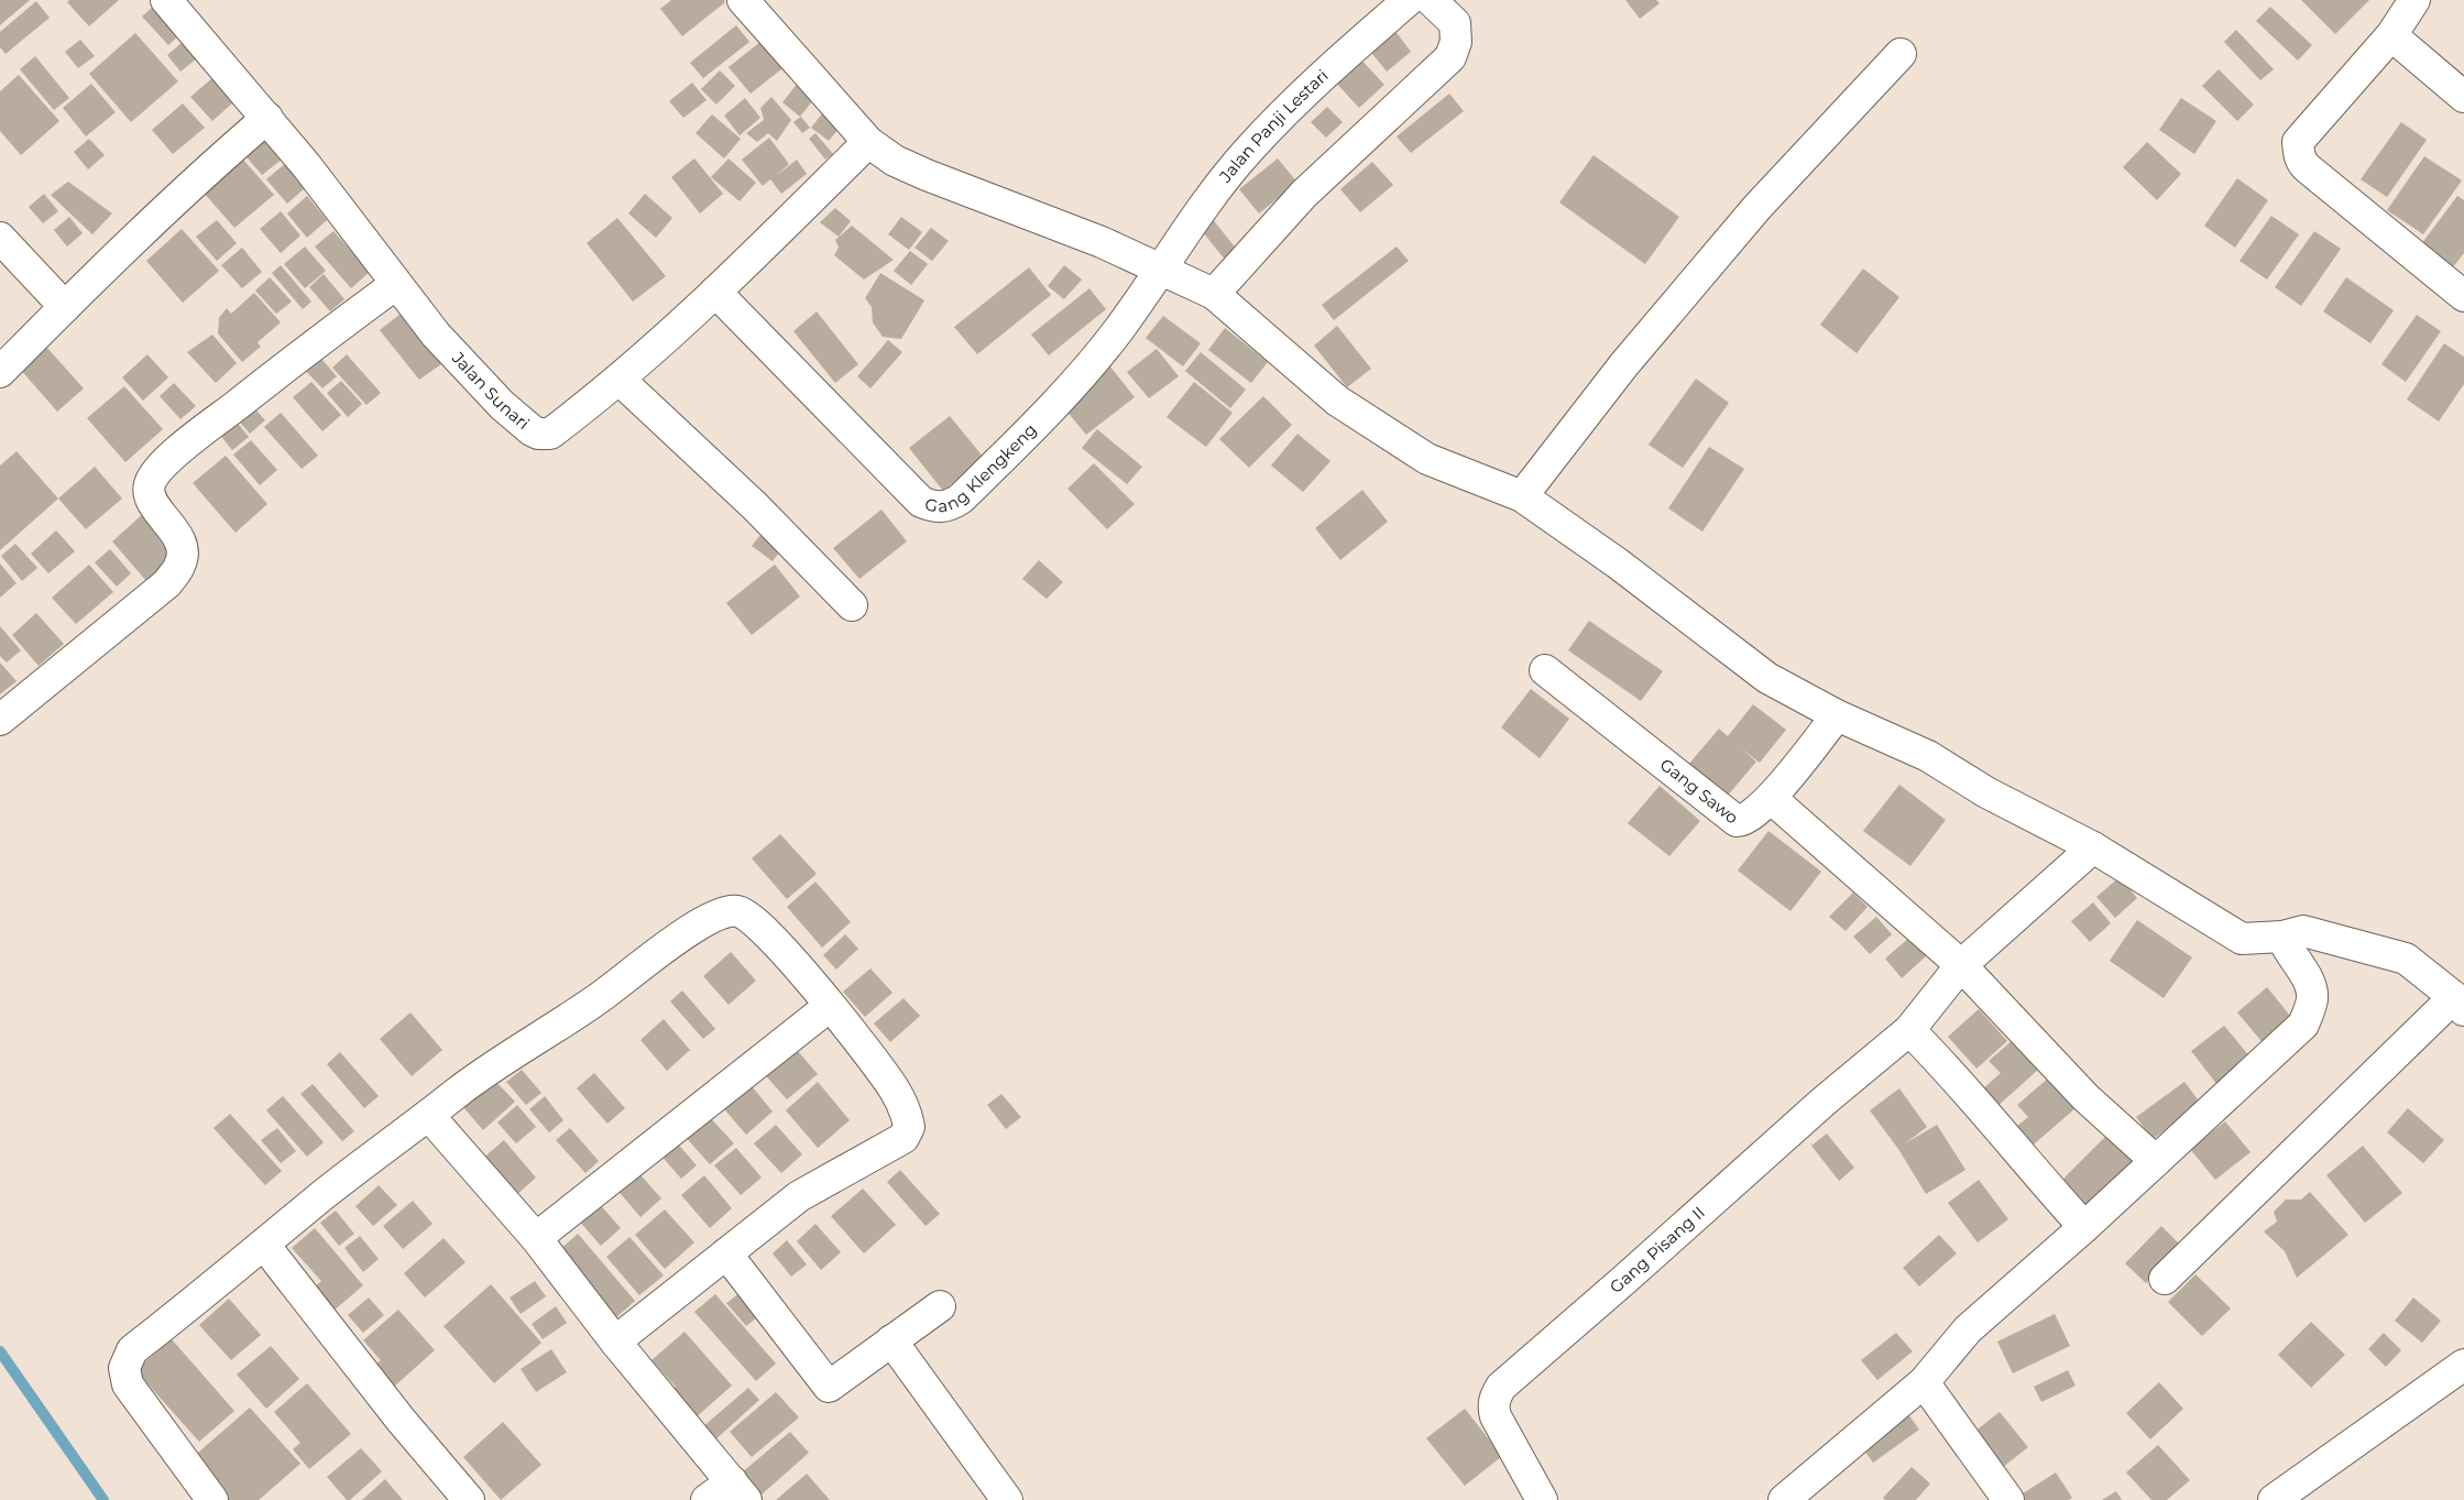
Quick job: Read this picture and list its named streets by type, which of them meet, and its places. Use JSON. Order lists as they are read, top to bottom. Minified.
{"streets":{"street":["Jalan Panji Lestari","Jalan Sunari","Gang Klengkeng","Gang Sawo","Gang Pisang II"]},"crossings":[["Jalan Panji Lestari","Gang Klengkeng"],["Jalan Sunari","Gang Klengkeng"]]}
